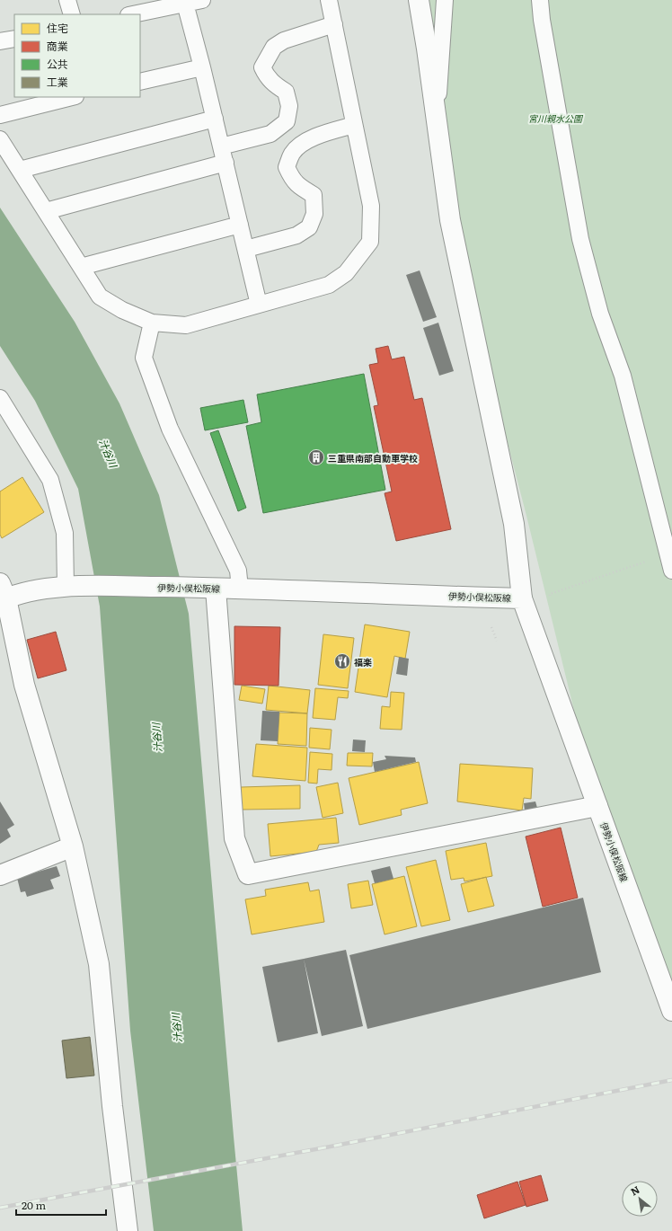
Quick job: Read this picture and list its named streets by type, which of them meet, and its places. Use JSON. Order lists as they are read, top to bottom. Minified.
{"streets":{"street":["伊勢小俣松阪線"]},"water":["汁谷川"],"parks":["宮川親水公園"],"places":{"building":["三重県南部自動車学校"],"restaurant":["福楽"]},"legend":["住宅","商業","公共","工業"],"scale_bar":"20 m","north":"top left"}
